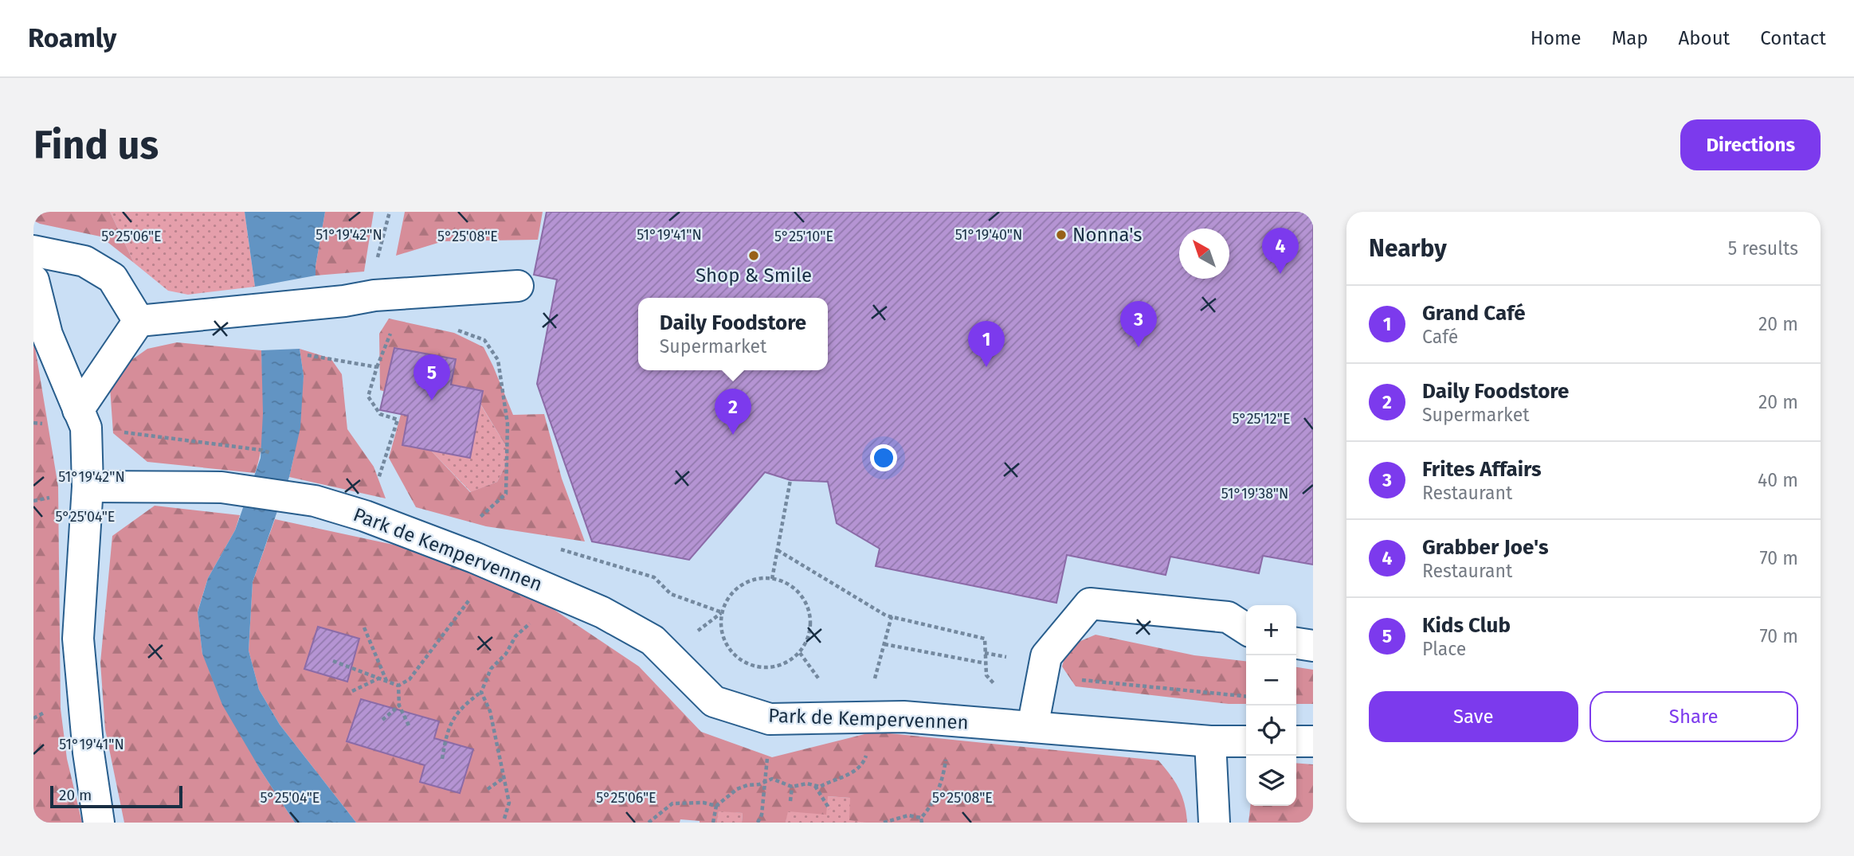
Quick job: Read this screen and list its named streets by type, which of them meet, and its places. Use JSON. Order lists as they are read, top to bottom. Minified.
{"streets":{"lane":["Park de Kempervennen"]},"places":["Nonna's","Shop & Smile"],"scale_bar":"20 m","north":"top left","page":{"header":"Roamly","nav":["Home","Map","About","Contact"],"buttons":["Directions",["Save","Share"]],"title":"Find us","heading":["Nearby","5 results"],"pins":["4","3","1","5","2"],"list":[{"mark":"1","name":"Grand Café","note":"Café","value":"20 m"},{"mark":"2","name":"Daily Foodstore","note":"Supermarket","value":"20 m"},{"mark":"3","name":"Frites Affairs","note":"Restaurant","value":"40 m"},{"mark":"4","name":"Grabber Joe's","note":"Restaurant","value":"70 m"},{"mark":"5","name":"Kids Club","note":"Place","value":"70 m"}],"popup":["Daily Foodstore","Supermarket"],"map_buttons":["+","−"],"scale":"20 m"},"coordinates":["51°19'42\"N","51°19'41\"N","51°19'40\"N","5°25'06\"E","5°25'08\"E","5°25'10\"E","5°25'12\"E","51°19'38\"N","5°25'04\"E"]}
